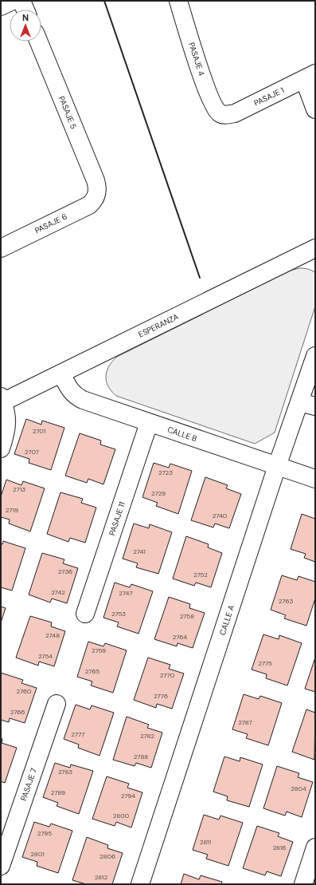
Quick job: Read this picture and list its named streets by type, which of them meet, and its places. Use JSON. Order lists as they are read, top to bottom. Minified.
{"streets":{"street":["PASAJE 4","PASAJE 1","PASAJE 5","PASAJE 6","ESPERANZA","CALLE B","PASAJE 11","CALLE A","PASAJE 7"]},"crossings":[["PASAJE 4","PASAJE 1"],["PASAJE 5","PASAJE 6"],["ESPERANZA","CALLE B"],["CALLE B","PASAJE 11"],["CALLE B","CALLE A"]],"house_numbers":["2701","2707","2723","2713","2729","2719","2740","2741","2736","2752","2742","2747","2763","2753","2758","2748","2764","2759","2754","2775","2765","2770","2760","2776","2766","2787","2777","2782","2788","2783","2804","2789","2794","2800","2795","2811","2816","2801","2806","2812"],"north":"top"}
